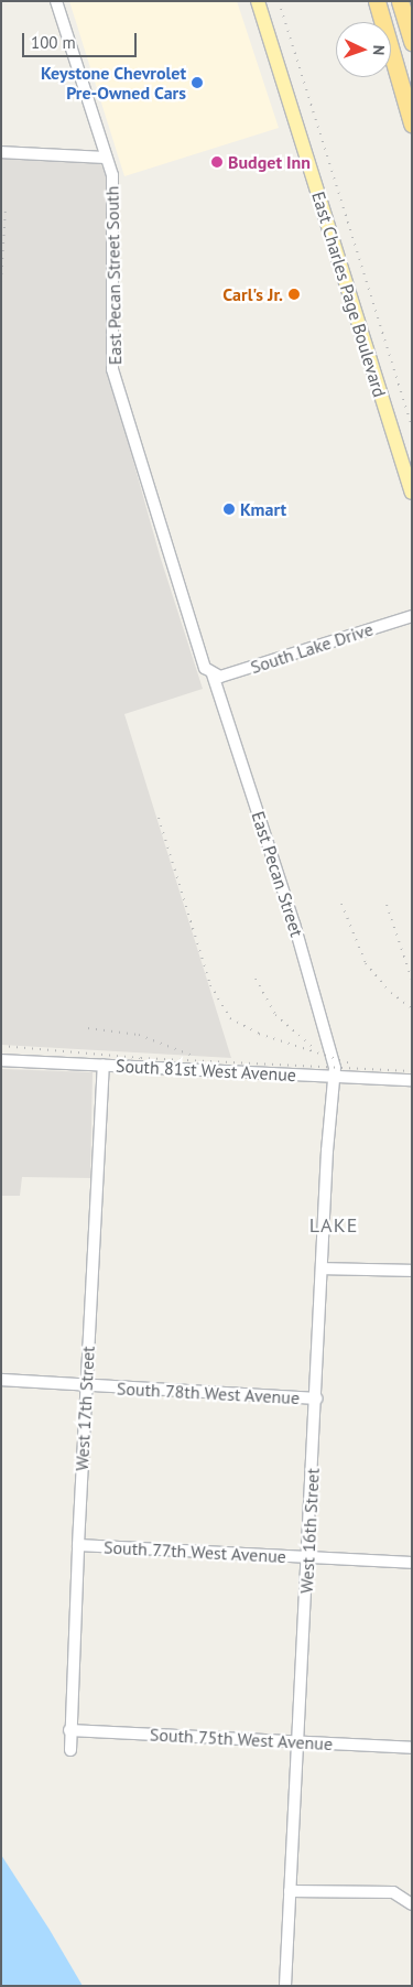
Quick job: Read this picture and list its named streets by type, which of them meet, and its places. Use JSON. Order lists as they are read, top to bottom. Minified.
{"streets":{"main road":["East Charles Page Boulevard"],"street":["East Pecan Street South","South Lake Drive","East Pecan Street","South 81st West Avenue","South 78th West Avenue","West 17th Street","West 16th Street","South 77th West Avenue","South 75th West Avenue"]},"crossings":[["East Pecan Street South","South Lake Drive"],["East Pecan Street South","East Pecan Street"],["South Lake Drive","East Pecan Street"],["East Pecan Street","South 81st West Avenue"],["East Pecan Street","West 16th Street"],["South 81st West Avenue","West 17th Street"],["South 81st West Avenue","West 16th Street"],["South 78th West Avenue","West 17th Street"],["South 78th West Avenue","West 16th Street"],["West 17th Street","South 77th West Avenue"],["West 17th Street","South 75th West Avenue"],["West 16th Street","South 77th West Avenue"],["West 16th Street","South 75th West Avenue"]],"districts":["LAKE"],"places":["Keystone Chevrolet Pre-Owned Cars","Budget Inn","Carl's Jr.","Kmart"],"scale_bar":"100 m","north":"right"}
